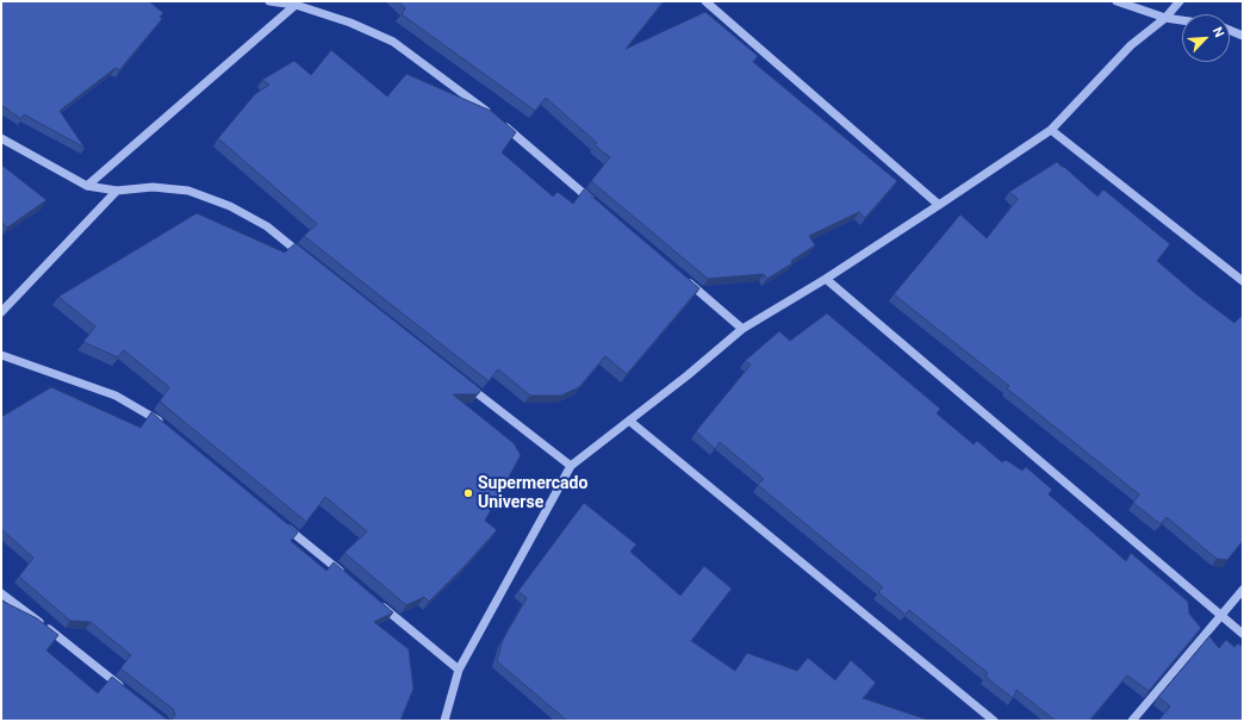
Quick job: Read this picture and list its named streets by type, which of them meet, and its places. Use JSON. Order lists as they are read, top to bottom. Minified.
{"places":["Supermercado Universe"],"north":"top right"}
